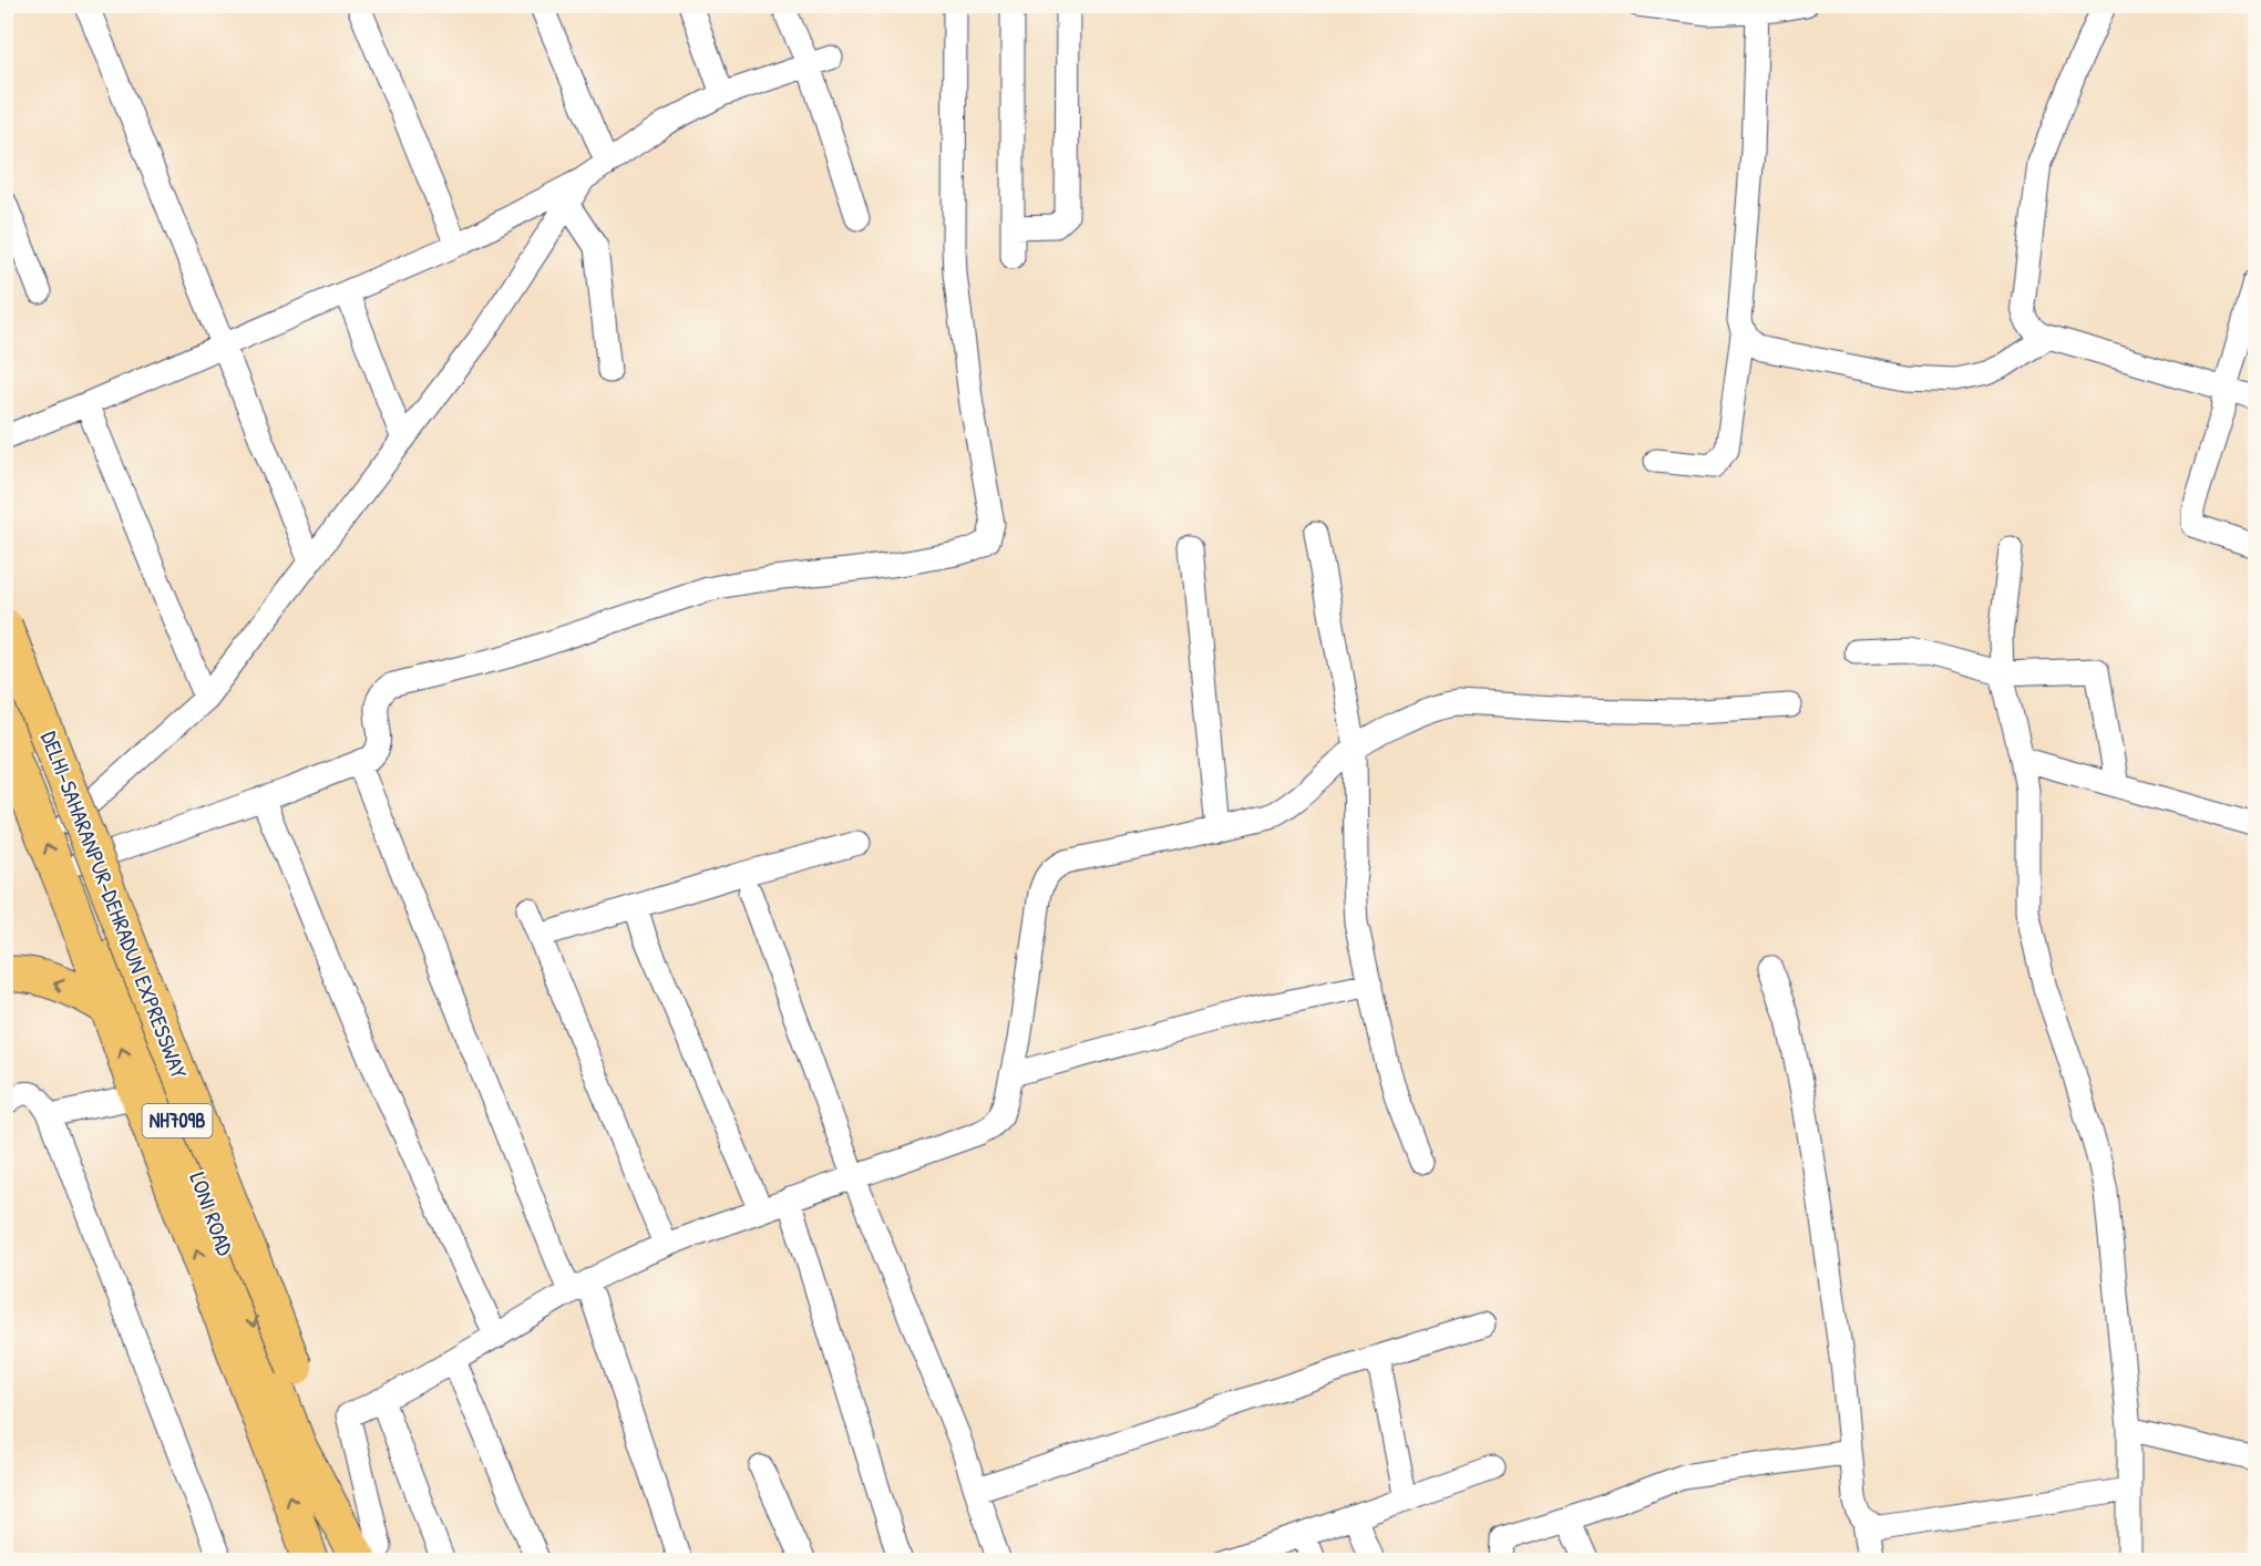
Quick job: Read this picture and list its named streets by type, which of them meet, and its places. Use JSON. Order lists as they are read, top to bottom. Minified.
{"streets":{"highway":["DELHI–SAHARANPUR–DEHRADUN EXPRESSWAY","NH709B","LONI ROAD"]},"crossings":[["DELHI–SAHARANPUR–DEHRADUN EXPRESSWAY","LONI ROAD"]]}
